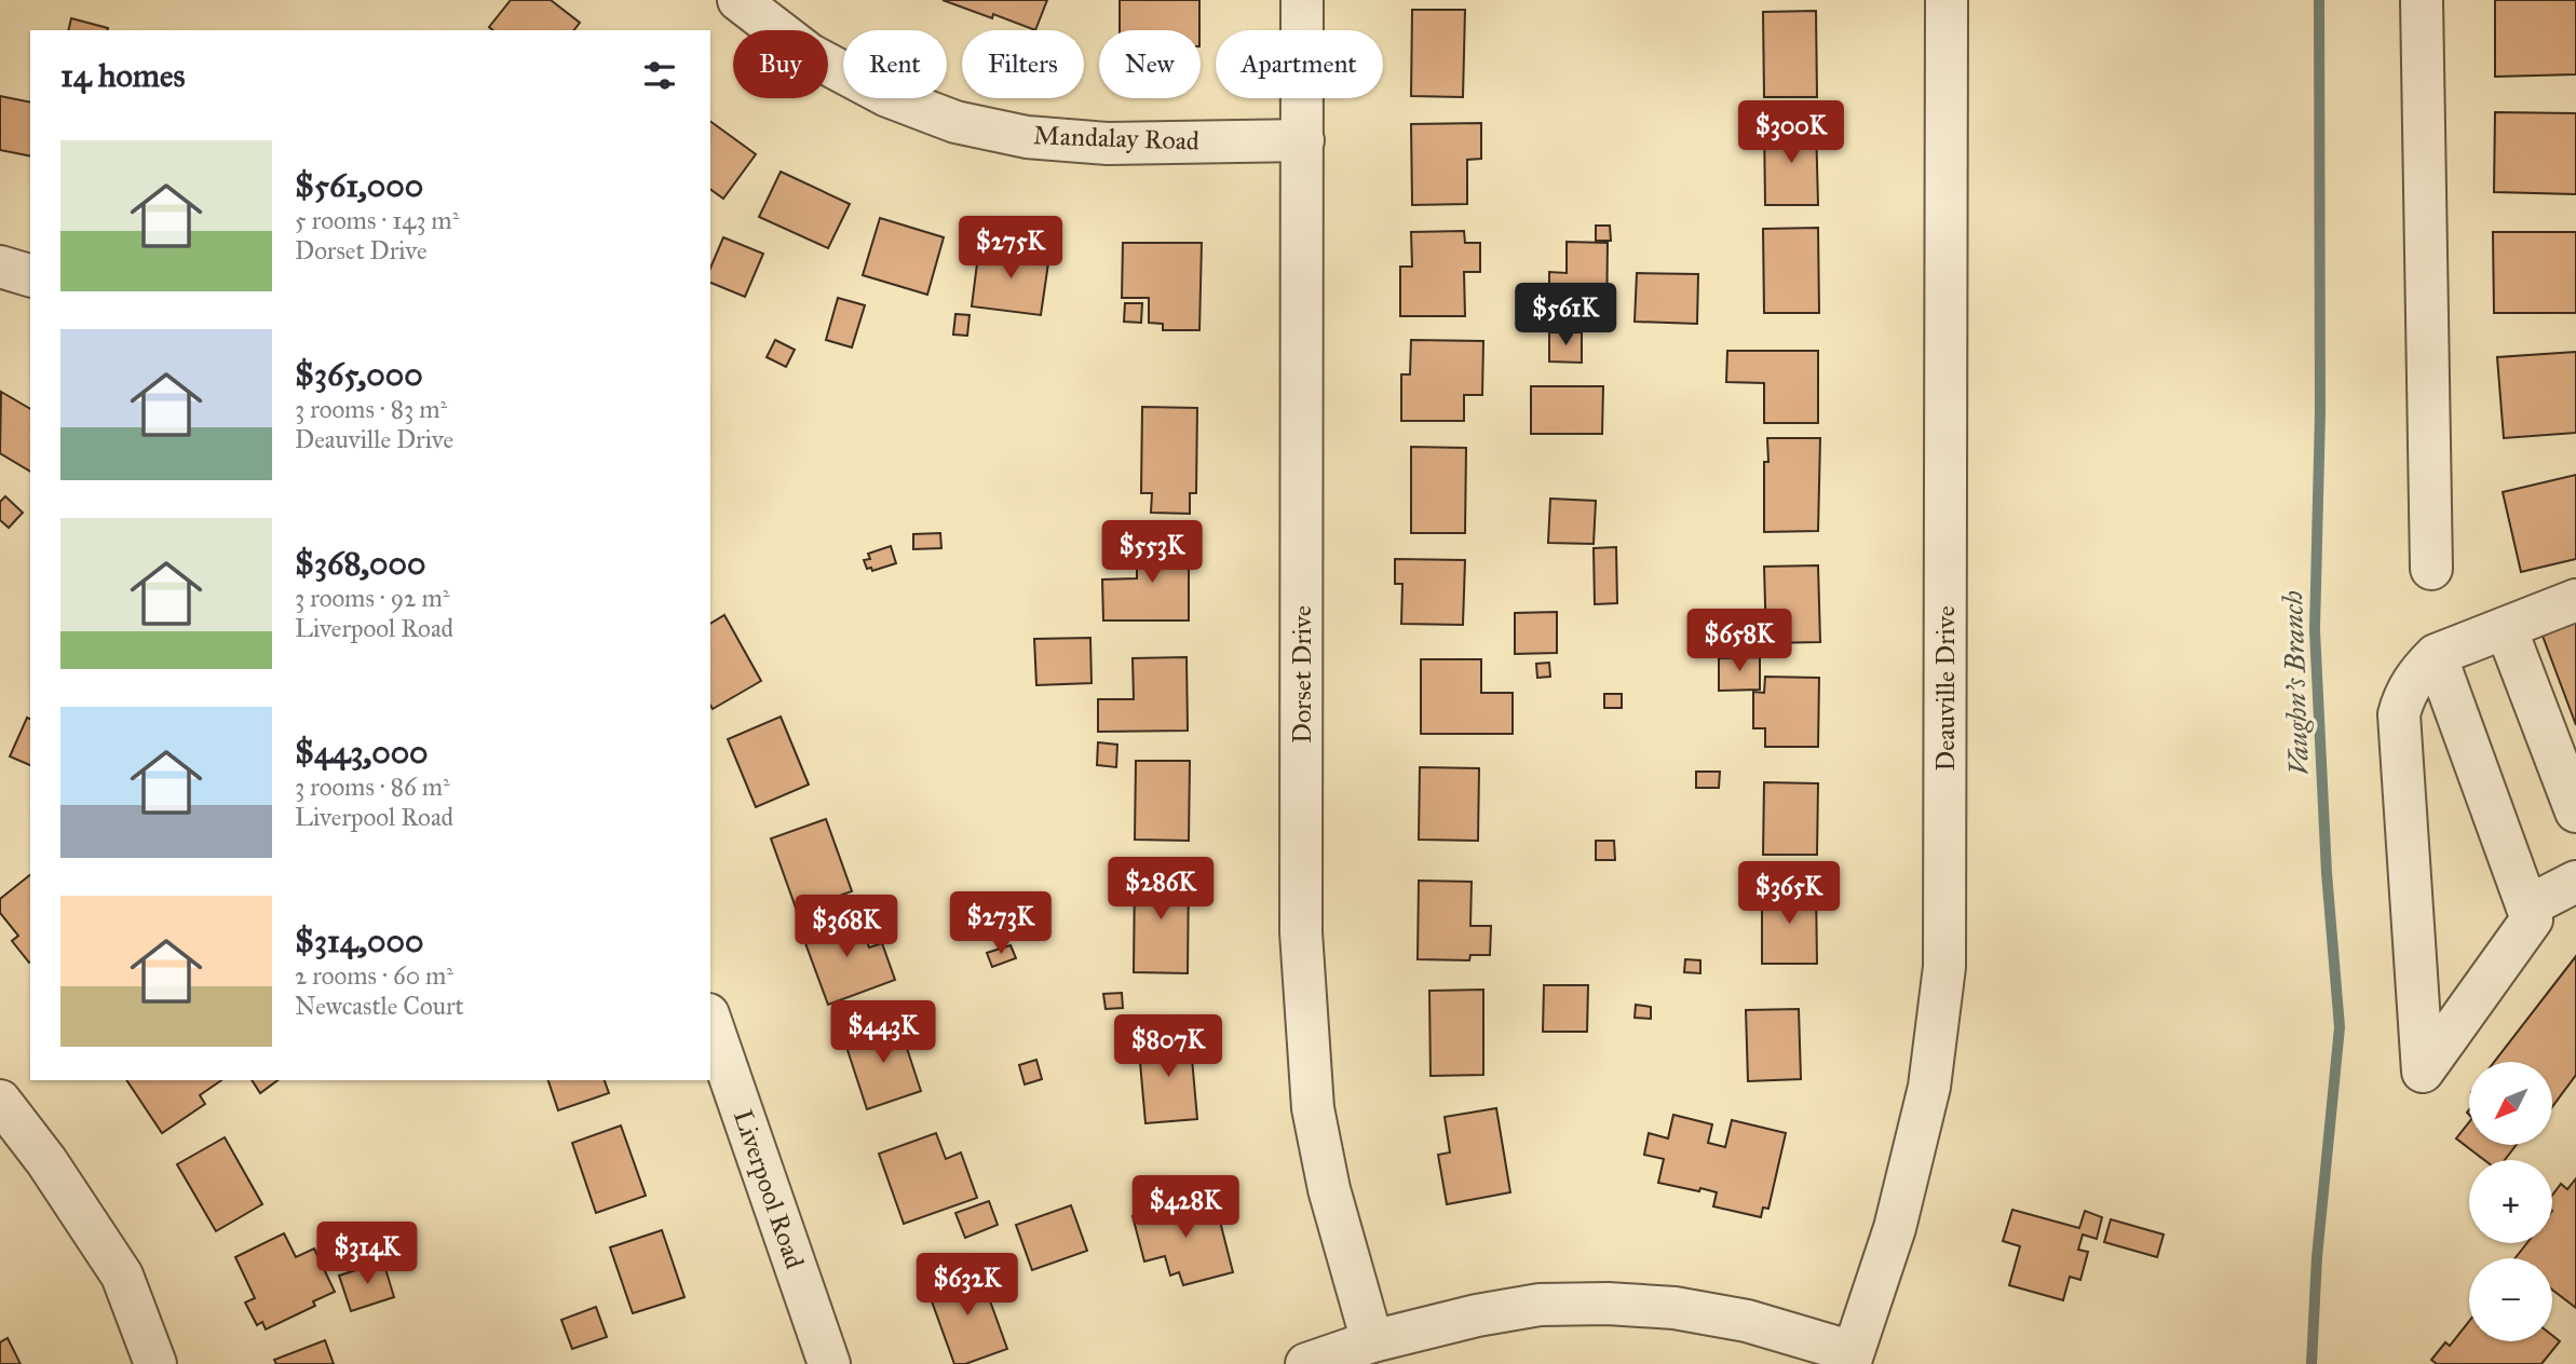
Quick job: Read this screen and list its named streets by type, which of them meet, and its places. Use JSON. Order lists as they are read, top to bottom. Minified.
{"streets":{"street":["Mandalay Road","Dorset Drive","Deauville Drive","Liverpool Road"]},"crossings":[["Mandalay Road","Dorset Drive"]],"water":["Vaughn's Branch"],"north":"bottom left","page":{"chip":["Buy","Rent","Filters","New","Apartment"],"heading":"14 homes","price":["$300K","$275K","$561K","$553K","$658K","$286K","$365K","$273K","$368K","$443K","$807K","$428K","$314K","$632K"],"list":[{"name":"$561,000","note":"5 rooms · 143 m² · Dorset Drive"},{"name":"$365,000","note":"3 rooms · 83 m² · Deauville Drive"},{"name":"$368,000","note":"3 rooms · 92 m² · Liverpool Road"},{"name":"$443,000","note":"3 rooms · 86 m² · Liverpool Road"},{"name":"$314,000","note":"2 rooms · 60 m² · Newcastle Court"}],"map_buttons":["+","−"]}}
